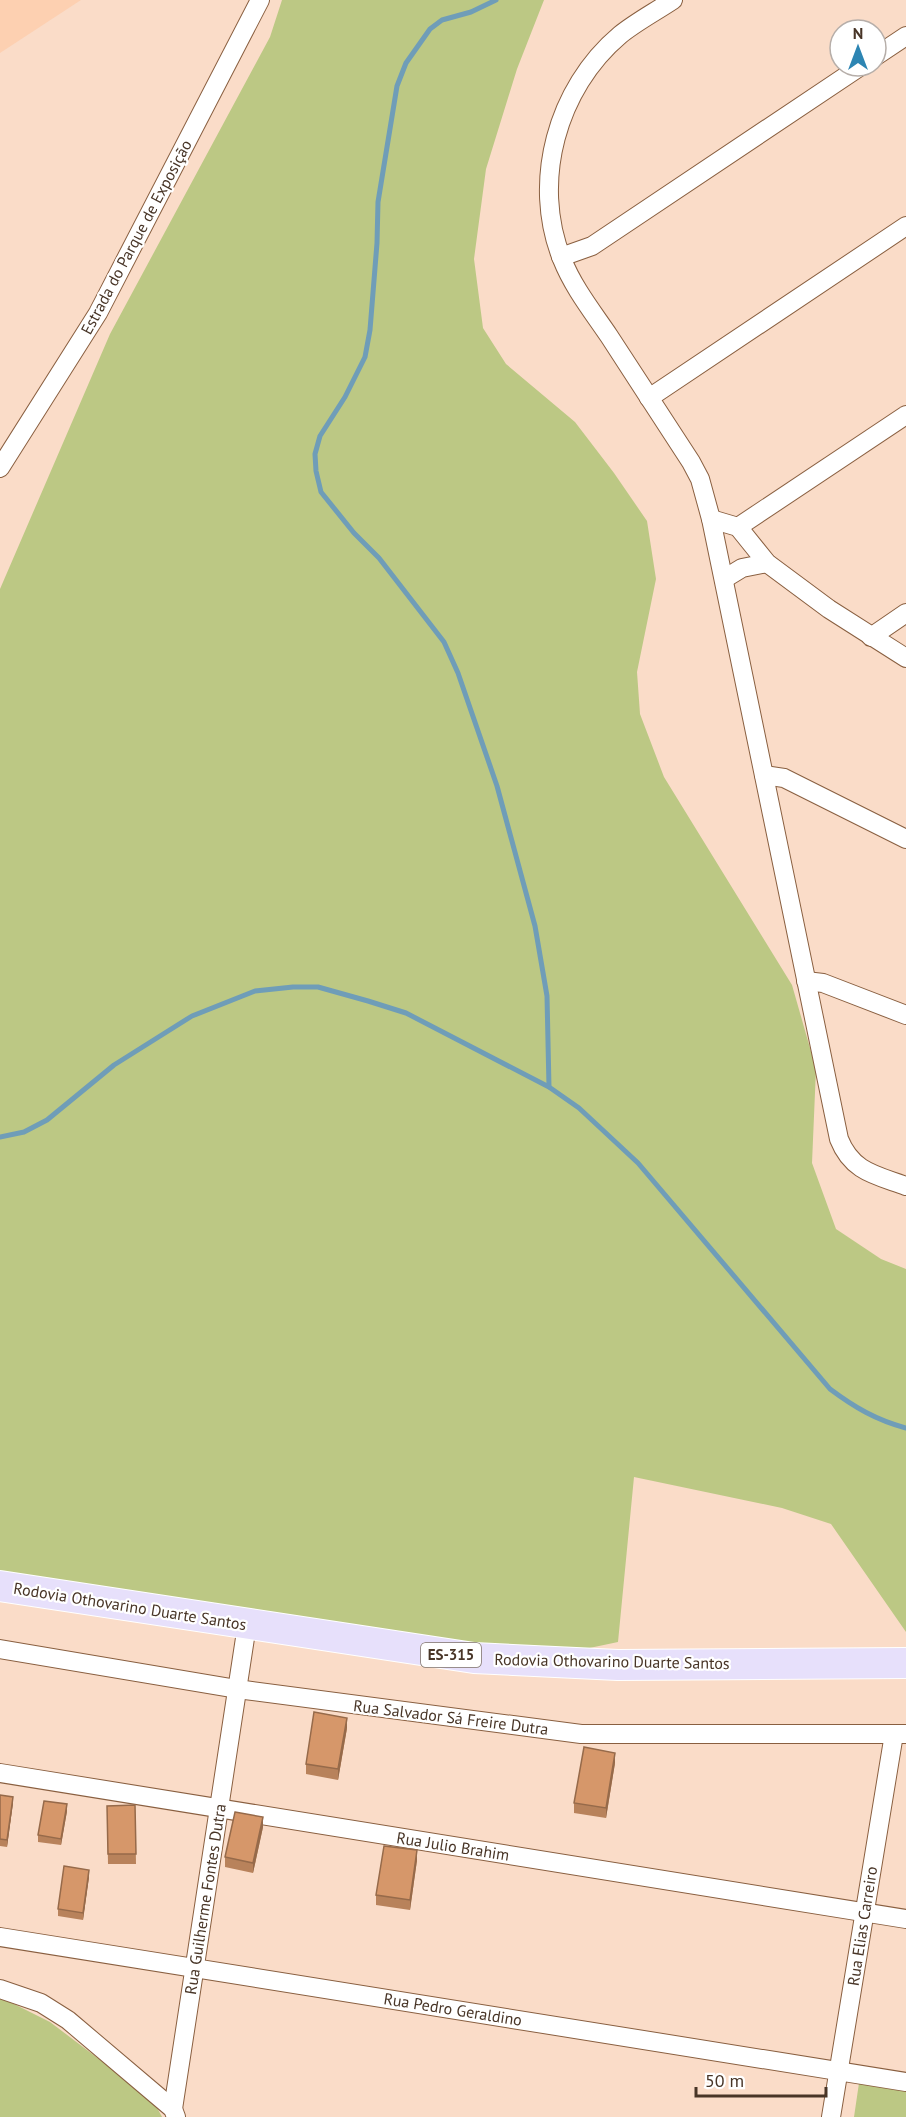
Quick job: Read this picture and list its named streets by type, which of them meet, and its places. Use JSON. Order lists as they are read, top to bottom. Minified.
{"streets":{"main road":["Rodovia Othovarino Duarte Santos","ES-315"],"street":["Estrada do Parque de Exposição","Rua Salvador Sá Freire Dutra","Rua Julio Brahim","Rua Guilherme Fontes Dutra","Rua Elias Carreiro","Rua Pedro Geraldino"]},"crossings":[["Rodovia Othovarino Duarte Santos","Rua Guilherme Fontes Dutra"],["Rua Salvador Sá Freire Dutra","Rua Guilherme Fontes Dutra"],["Rua Salvador Sá Freire Dutra","Rua Elias Carreiro"],["Rua Julio Brahim","Rua Guilherme Fontes Dutra"],["Rua Julio Brahim","Rua Elias Carreiro"],["Rua Guilherme Fontes Dutra","Rua Pedro Geraldino"],["Rua Elias Carreiro","Rua Pedro Geraldino"]],"scale_bar":"50 m","north":"top"}
